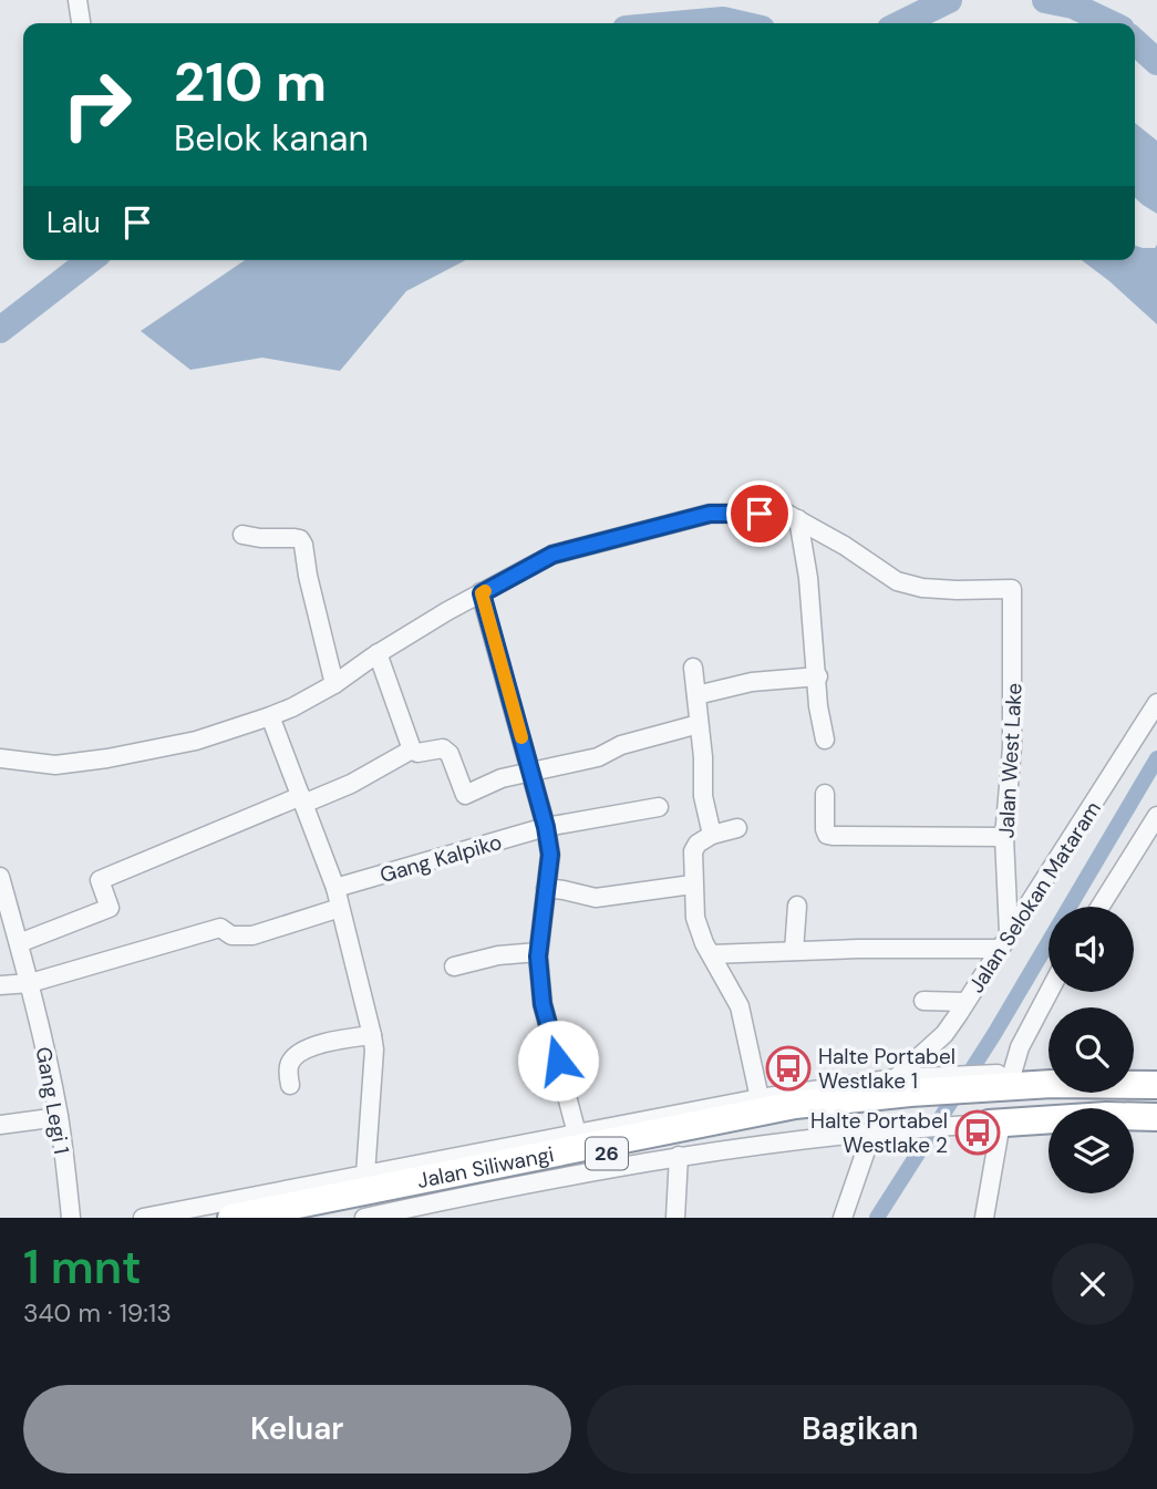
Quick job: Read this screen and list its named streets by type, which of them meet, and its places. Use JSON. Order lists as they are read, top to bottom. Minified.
{"streets":{"highway":["26","Jalan Siliwangi"],"street":["Jalan West Lake","Gang Kalpiko","Jalan Selokan Mataram","Gang Legi 1"]},"crossings":[["Jalan West Lake","Jalan Selokan Mataram"],["Jalan Selokan Mataram","Jalan Siliwangi"]],"places":{"bus stop":["Halte Portabel Westlake 1","Halte Portabel Westlake 2"]},"page":{"turn":["210 m","Belok kanan"],"then":"Lalu","heading":["1 mnt","340 m · 19:13"],"buttons":["Keluar","Bagikan"]}}
